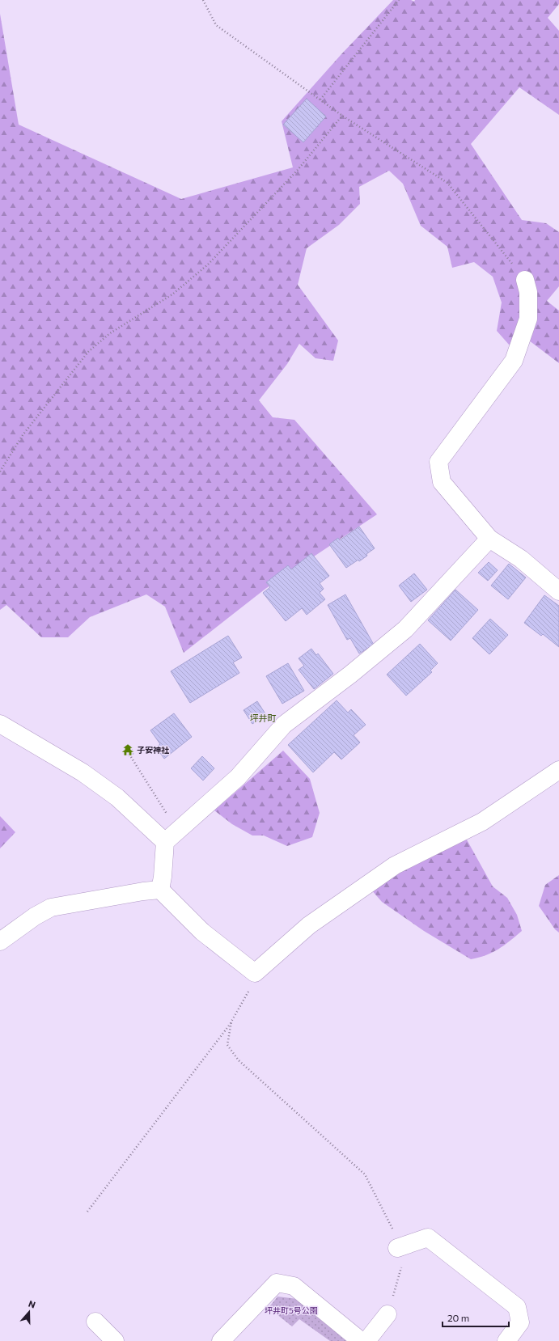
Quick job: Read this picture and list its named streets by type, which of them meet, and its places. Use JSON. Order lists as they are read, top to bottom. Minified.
{"districts":["坪井町"],"parks":["坪井町5号公園"],"places":{"temple":["子安神社"]},"scale_bar":"20 m","north":"top"}
